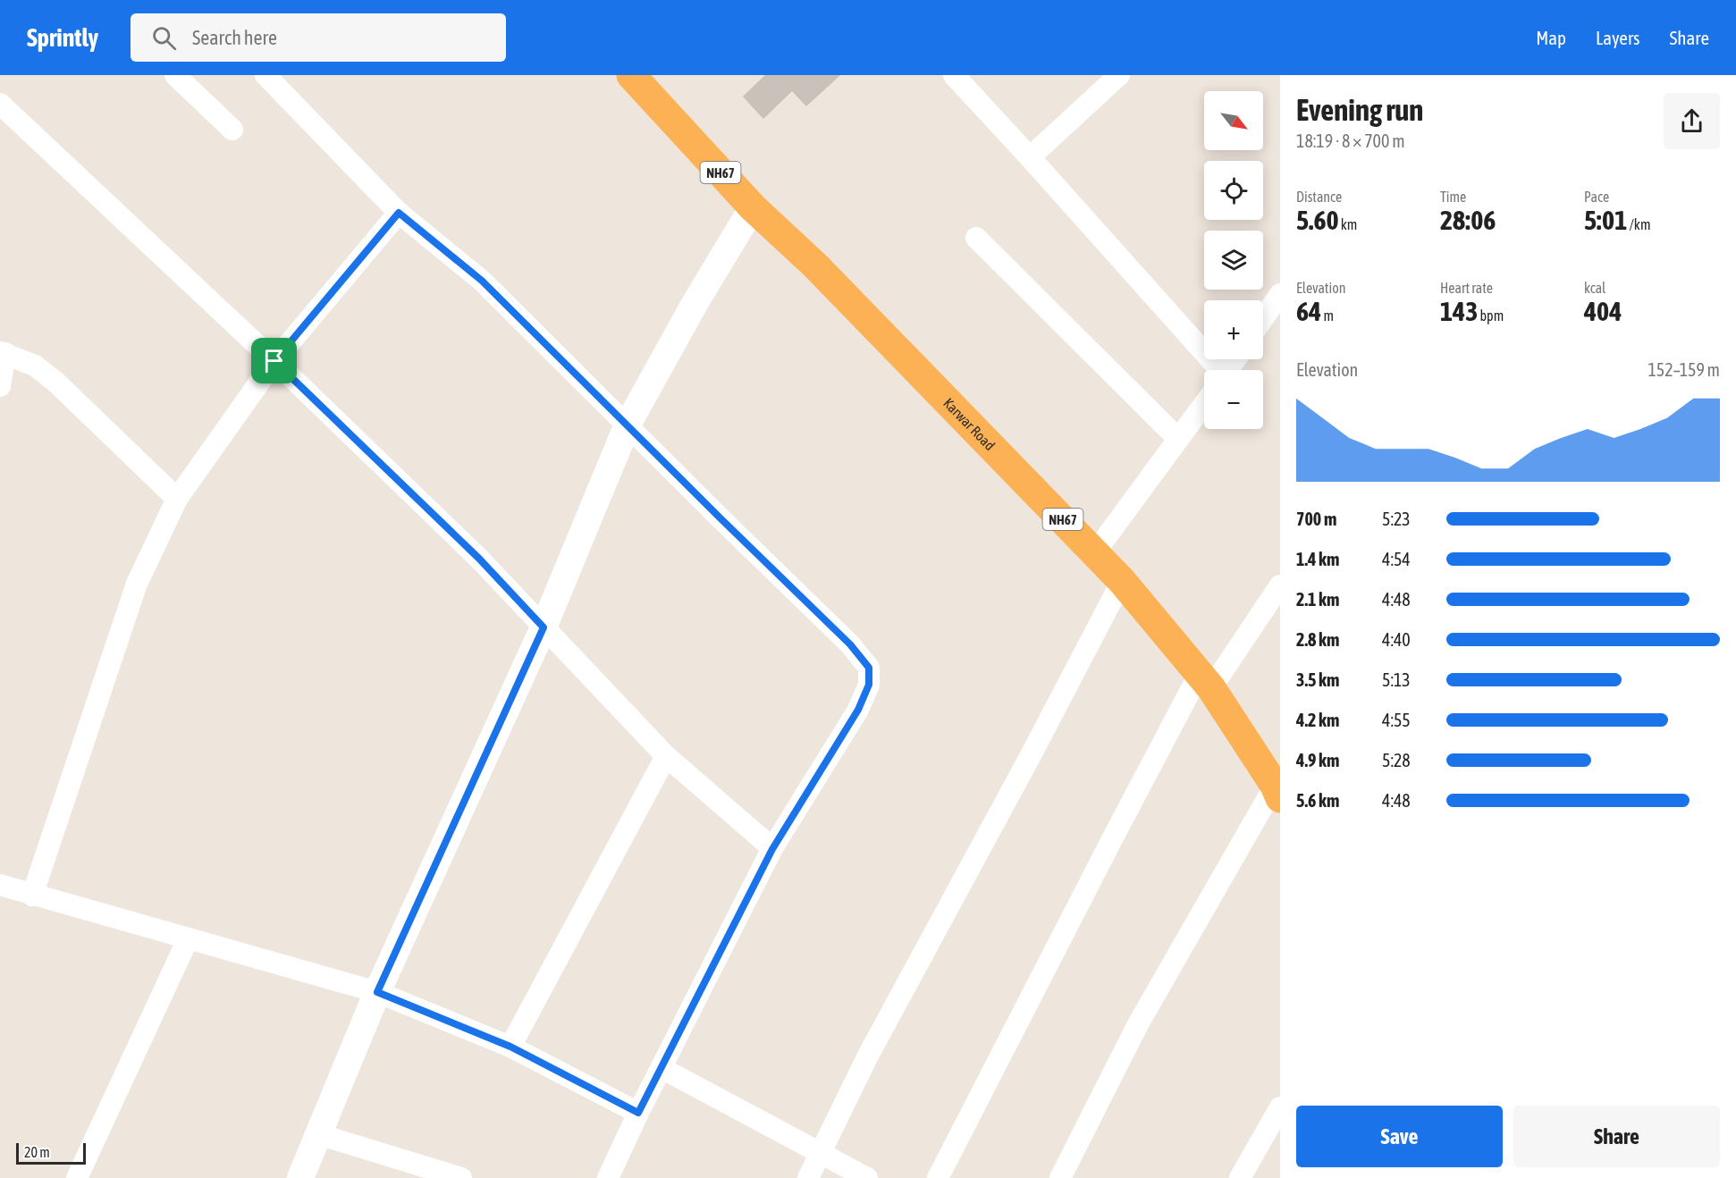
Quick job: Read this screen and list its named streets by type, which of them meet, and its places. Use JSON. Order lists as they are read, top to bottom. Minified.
{"streets":{"highway":["NH67","Karwar Road"]},"scale_bar":"20 m","north":"bottom right","page":{"header":"Sprintly","search":"Search here","nav":["Map","Layers","Share"],"heading":["Evening run","18:19 · 8 × 700 m"],"map_buttons":["+","−"],"stats":[["Distance","5.60 km"],["Time","28:06"],["Pace","5:01 /km"],["Elevation","64 m"],["Heart rate","143 bpm"],["kcal","404"]],"chart":["Elevation","152–159 m"],"list":[{"name":"700 m","note":"5:23"},{"name":"1.4 km","note":"4:54"},{"name":"2.1 km","note":"4:48"},{"name":"2.8 km","note":"4:40"},{"name":"3.5 km","note":"5:13"},{"name":"4.2 km","note":"4:55"},{"name":"4.9 km","note":"5:28"},{"name":"5.6 km","note":"4:48"}],"buttons":["Save","Share"],"scale":"20 m"}}
